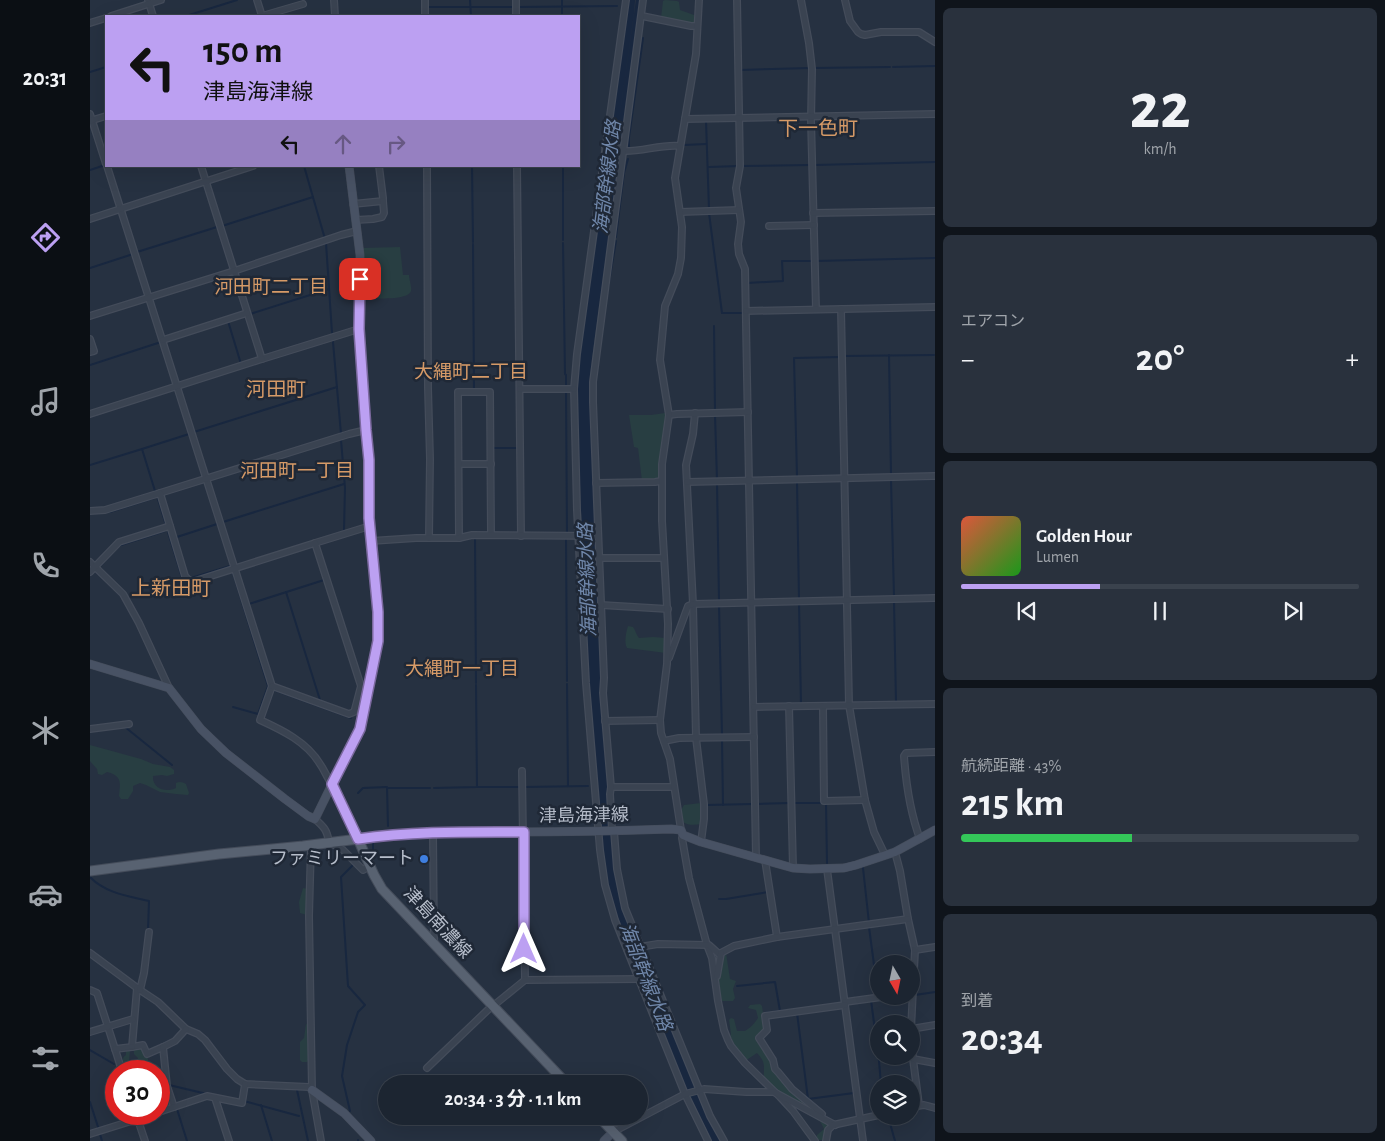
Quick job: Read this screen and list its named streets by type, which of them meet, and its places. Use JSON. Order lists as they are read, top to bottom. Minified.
{"streets":{"main road":["津島海津線","津島南濃線"]},"crossings":[["津島海津線","津島南濃線"]],"districts":["下一色町","河田町二丁目","大縄町二丁目","河田町","河田町一丁目","上新田町","大縄町一丁目"],"water":["海部幹線水路"],"places":["ファミリーマート"],"north":"bottom","page":{"tabs":"20:31","tile":[["22","km/h"],"エアコン",["航続距離 · 43%","215 km"],["到着","20:34"]],"turn":["150 m","津島海津線"],"heat":["−","20°","+"],"song":["Golden Hour","Lumen"],"limit":"30","trip":"20:34 · 3 分 · 1.1 km"}}
